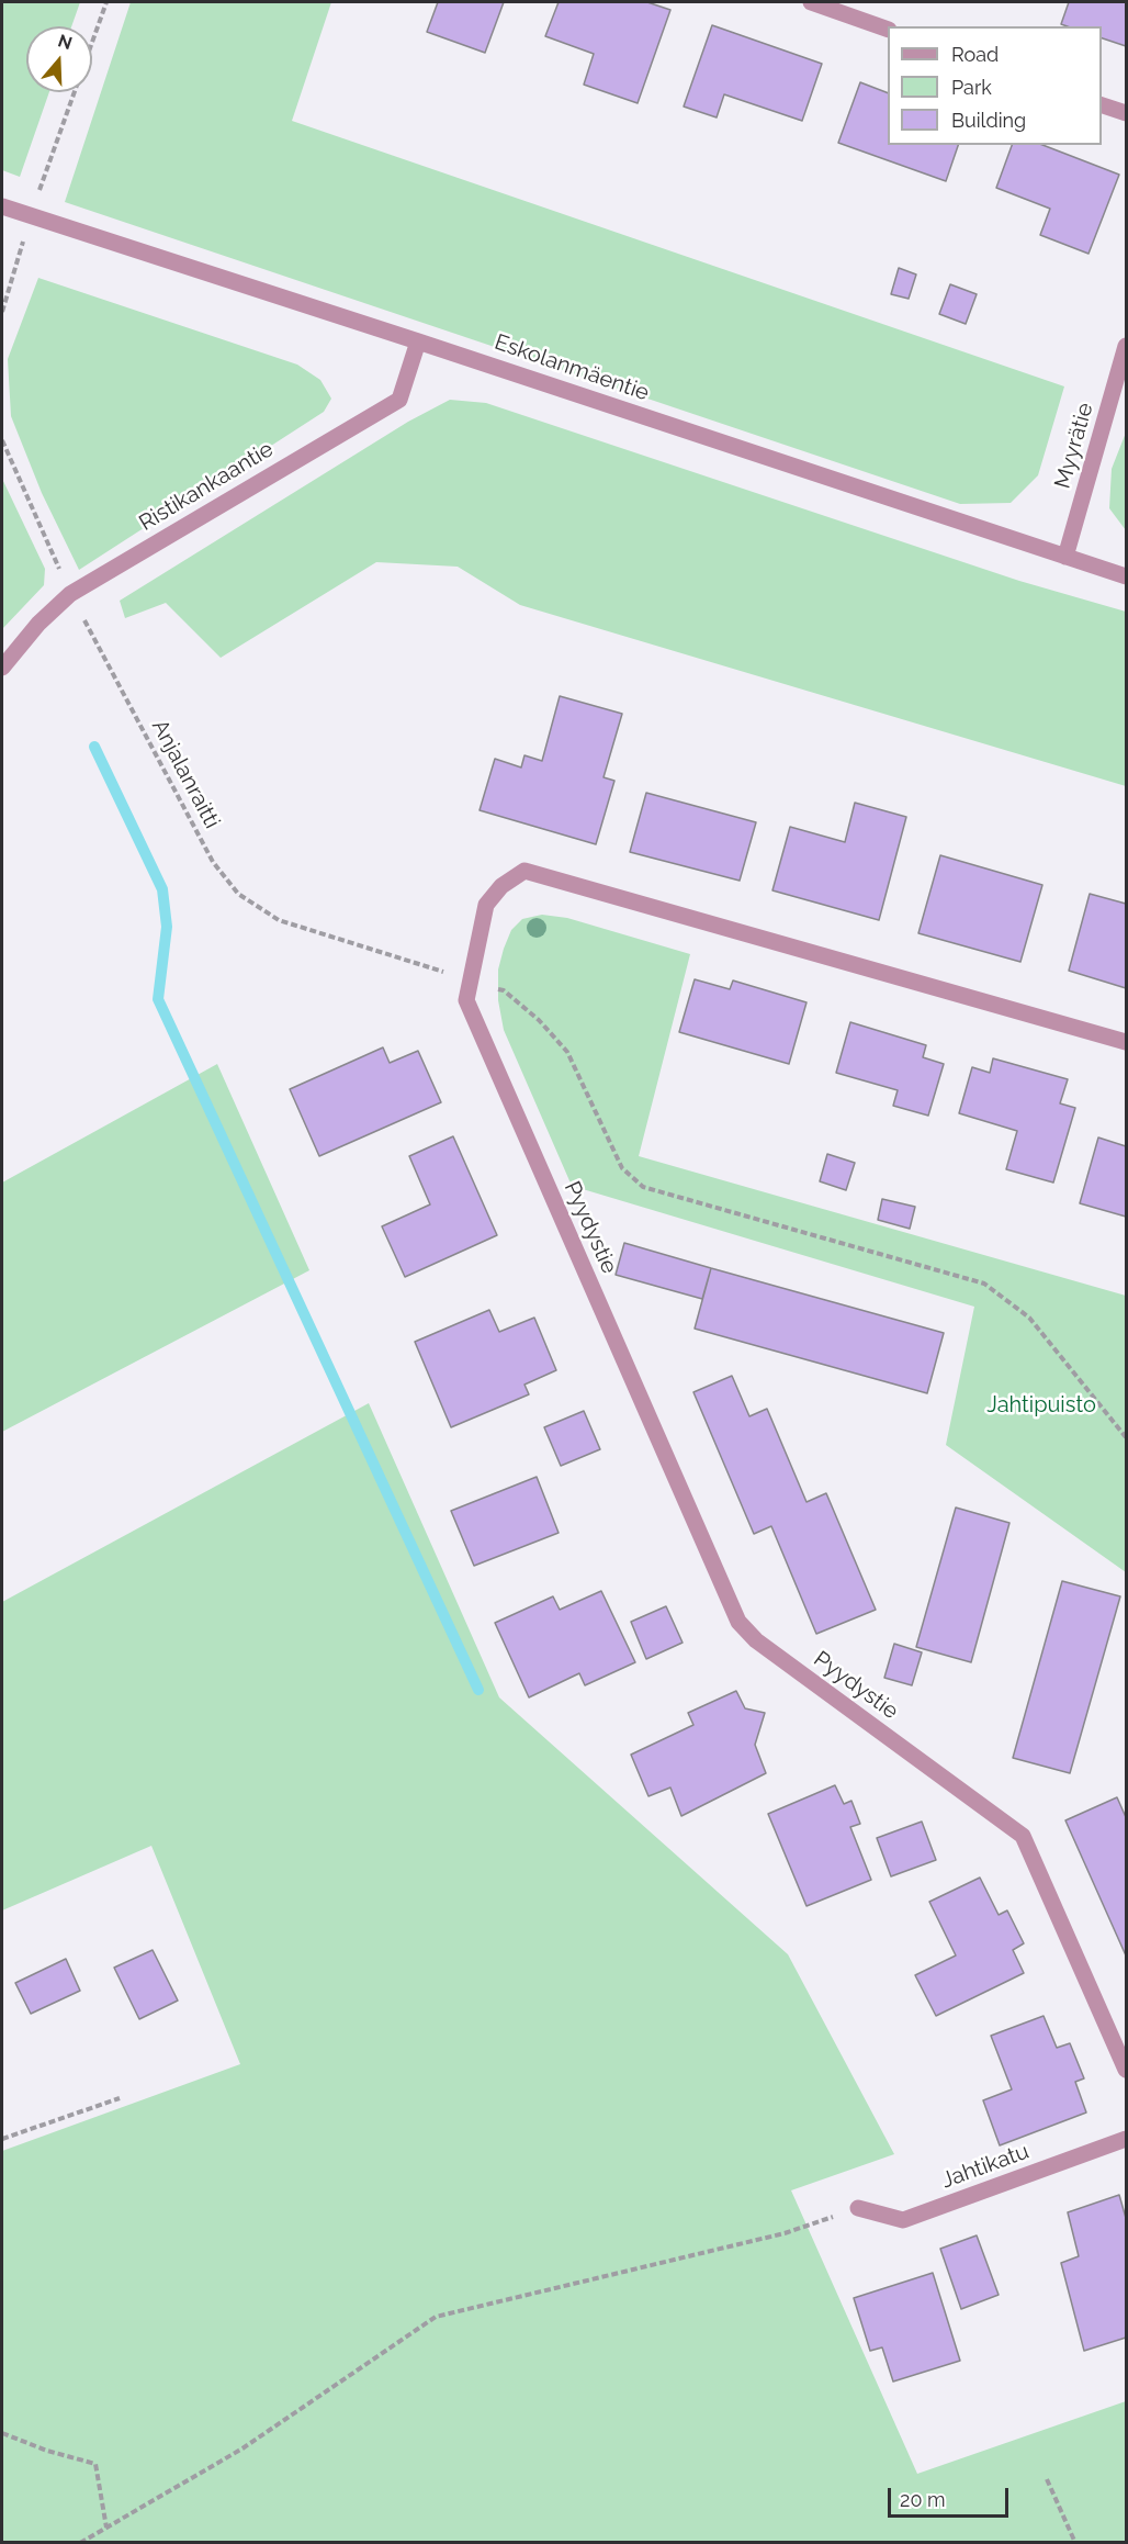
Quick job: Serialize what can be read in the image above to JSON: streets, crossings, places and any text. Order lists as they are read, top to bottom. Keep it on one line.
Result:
{"streets":{"street":["Eskolanmäentie","Myyrätie","Ristikankaantie","Pyydystie","Jahtikatu"],"path":["Anjalanraitti"]},"crossings":[["Eskolanmäentie","Myyrätie"],["Eskolanmäentie","Ristikankaantie"],["Ristikankaantie","Anjalanraitti"],["Anjalanraitti","Pyydystie"]],"parks":["Jahtipuisto"],"legend":["Road","Park","Building"],"scale_bar":"20 m","north":"top"}
